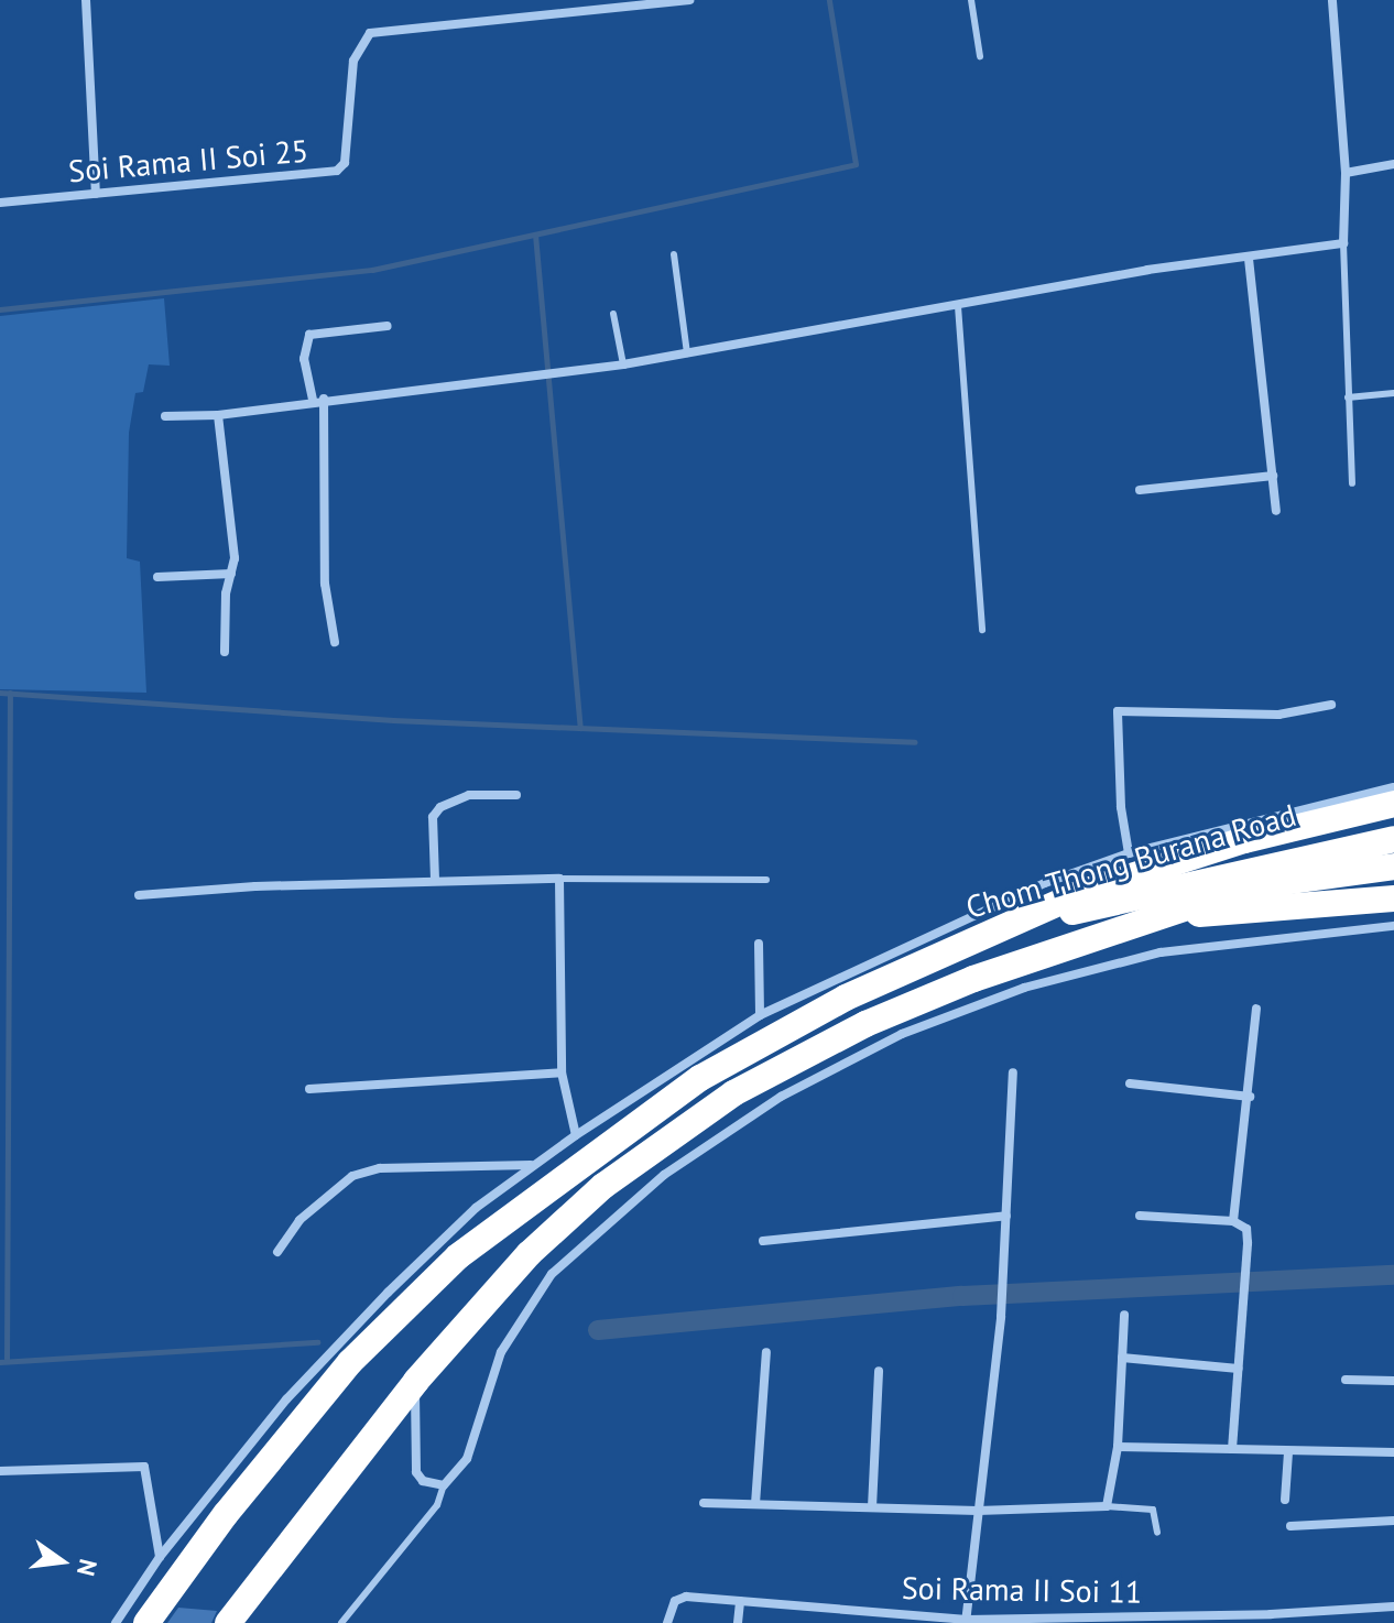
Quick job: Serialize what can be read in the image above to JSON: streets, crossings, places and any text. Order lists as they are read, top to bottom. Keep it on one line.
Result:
{"streets":{"street":["Soi Rama II Soi 25","Chom Thong Burana Road","Soi Rama II Soi 11"]},"north":"right"}
